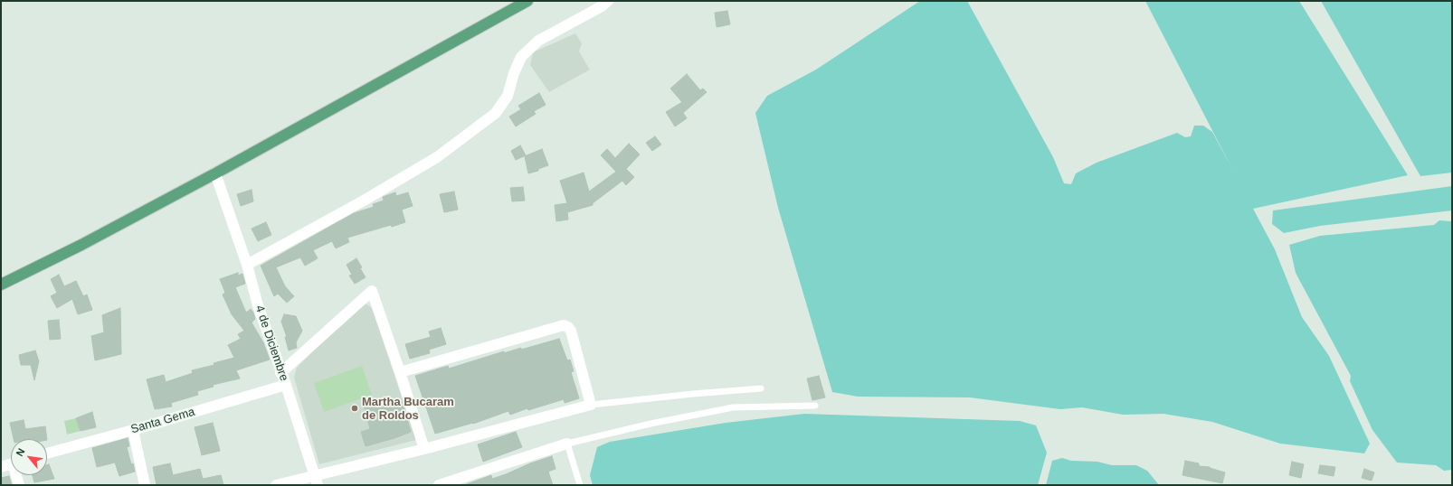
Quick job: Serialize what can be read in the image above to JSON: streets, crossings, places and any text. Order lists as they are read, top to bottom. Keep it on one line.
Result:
{"streets":{"street":["4 de Diciembre","Santa Gema"]},"crossings":[["4 de Diciembre","Santa Gema"]],"places":["Martha Bucaram de Roldos"],"north":"top left"}
